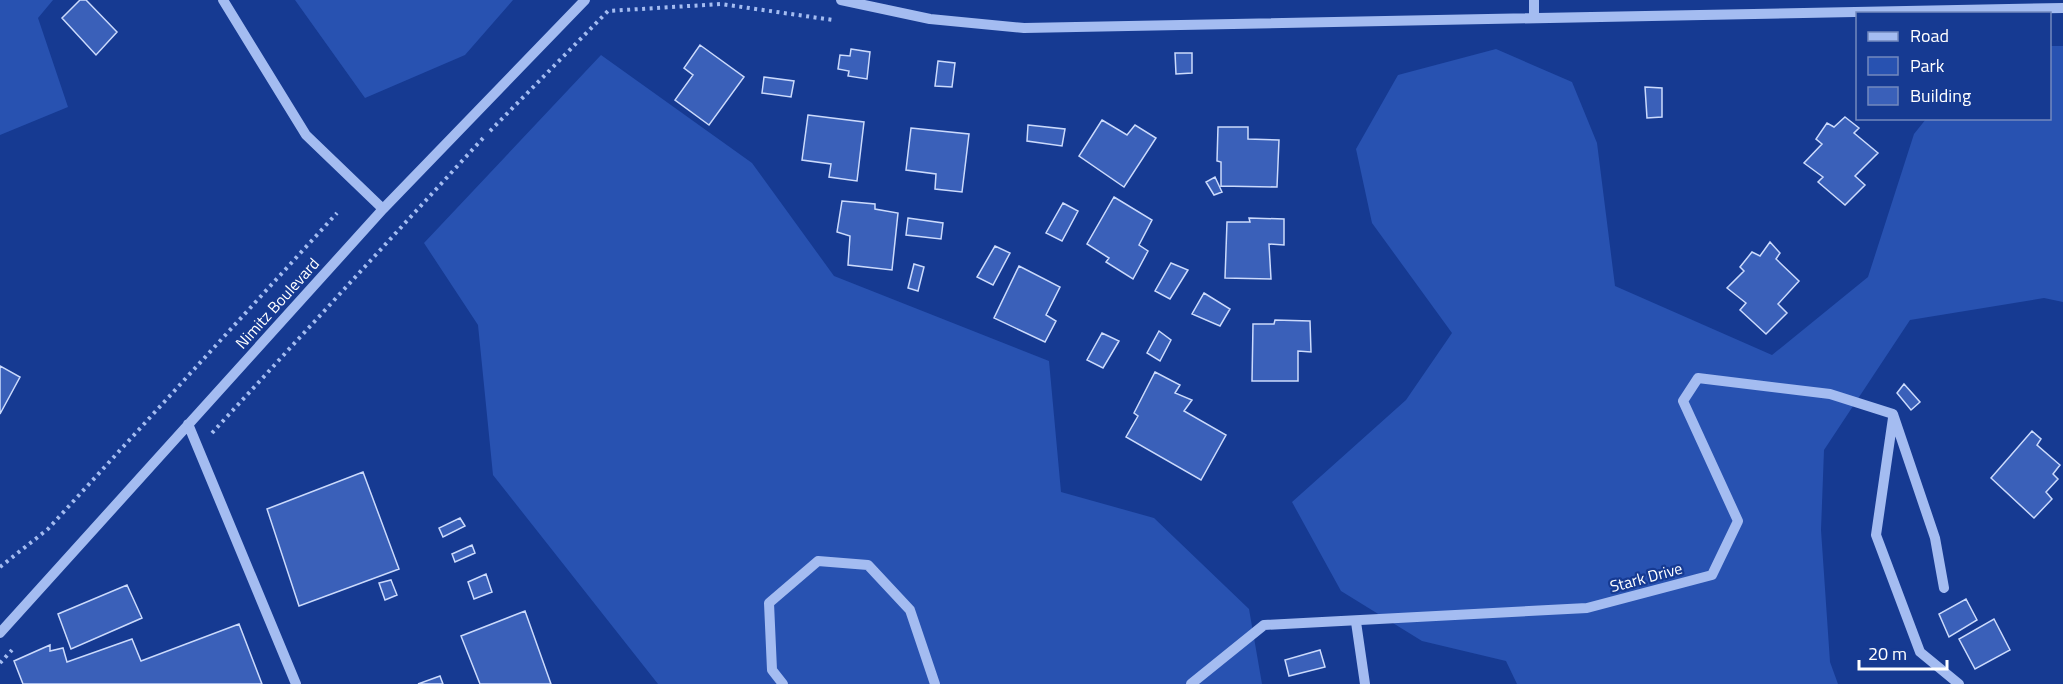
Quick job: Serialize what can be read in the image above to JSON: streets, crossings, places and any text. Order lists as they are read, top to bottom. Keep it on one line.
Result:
{"streets":{"street":["Nimitz Boulevard","Stark Drive"]},"legend":["Road","Park","Building"],"scale_bar":"20 m"}
